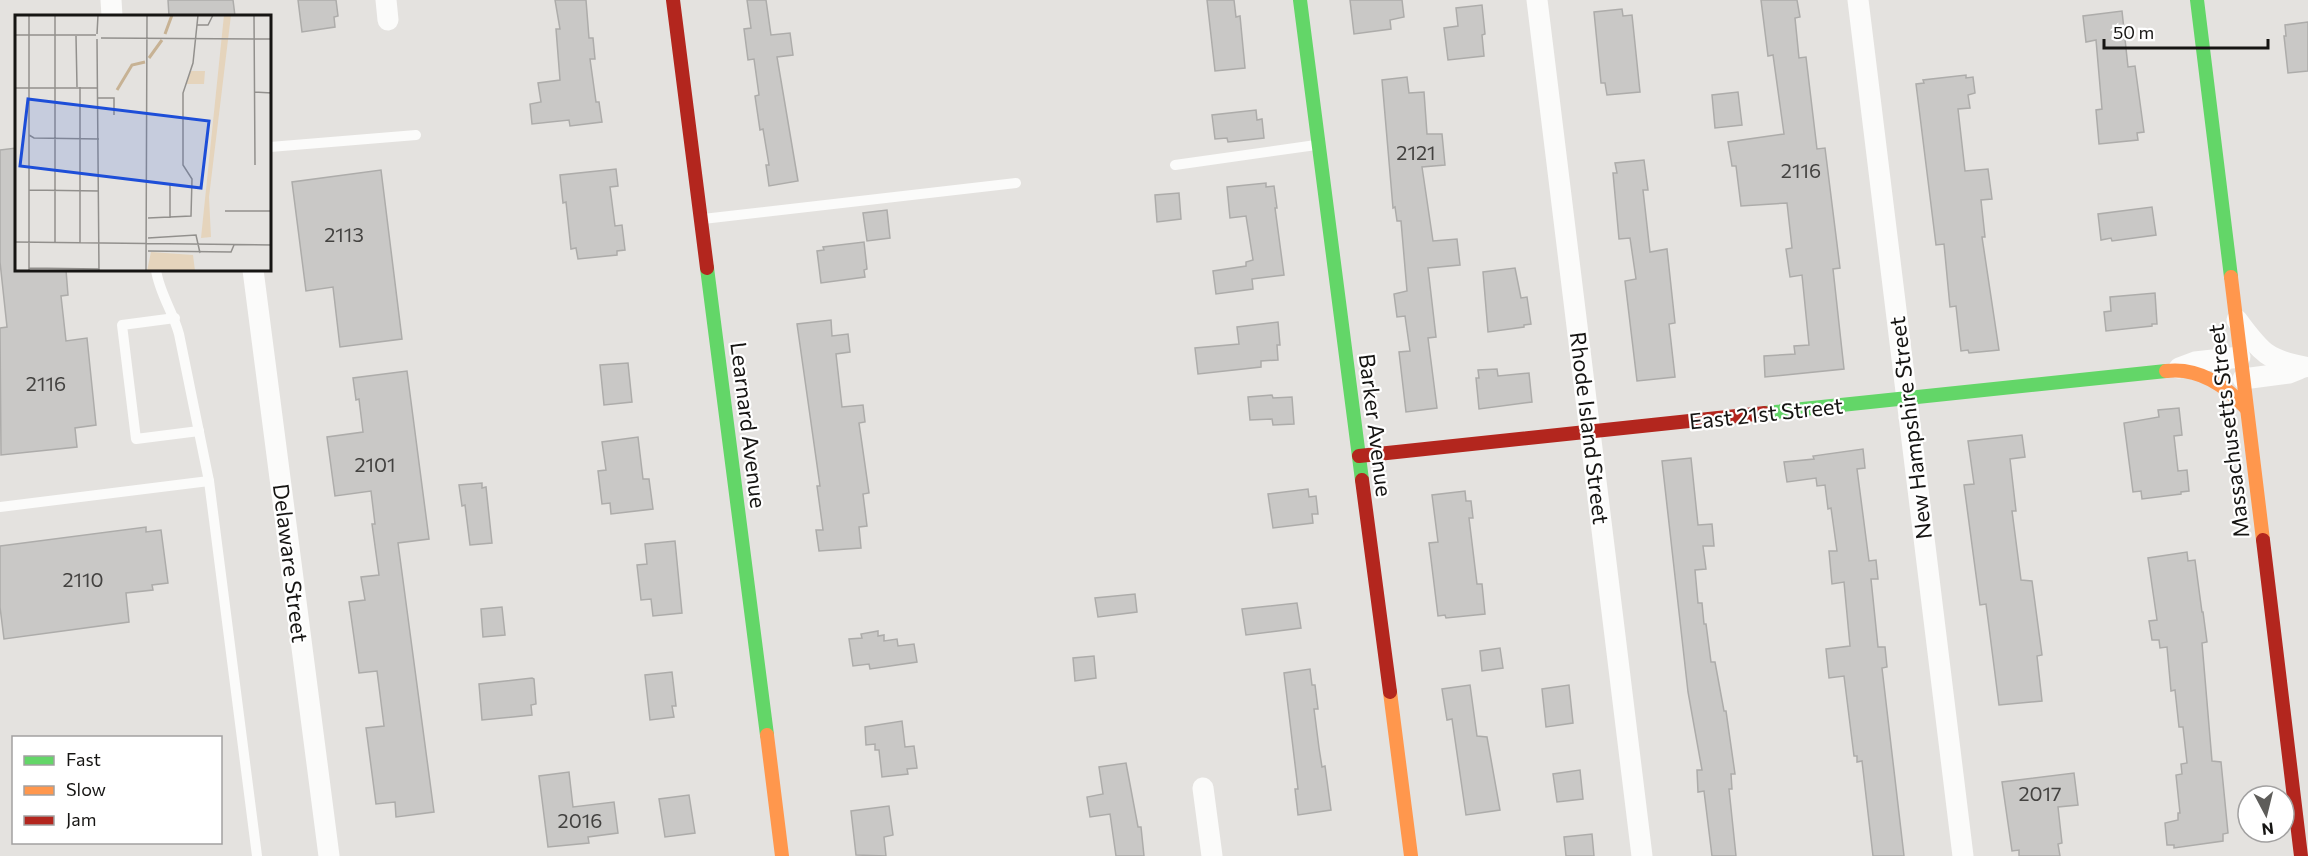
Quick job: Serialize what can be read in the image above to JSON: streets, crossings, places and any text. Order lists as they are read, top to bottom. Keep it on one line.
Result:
{"streets":{"street":["East 21st Street","Learnard Avenue","Barker Avenue","Rhode Island Street","New Hampshire Street","Massachusetts Street","Delaware Street"]},"crossings":[["East 21st Street","Barker Avenue"],["East 21st Street","Rhode Island Street"],["East 21st Street","New Hampshire Street"],["East 21st Street","Massachusetts Street"]],"house_numbers":["2121","2116","2113","2116","2101","2110","2017","2016"],"legend":["Fast","Slow","Jam"],"scale_bar":"50 m","north":"bottom"}
